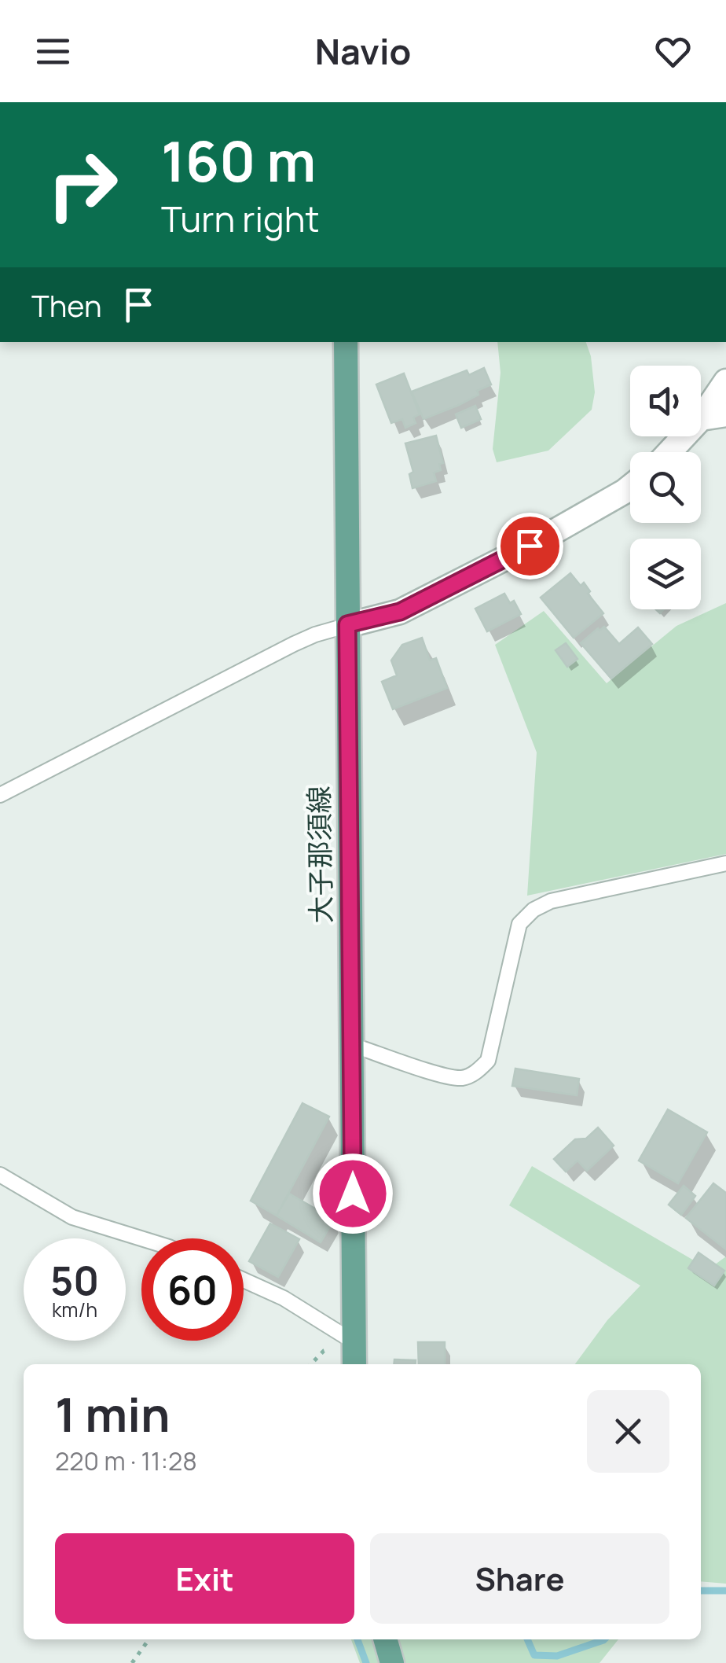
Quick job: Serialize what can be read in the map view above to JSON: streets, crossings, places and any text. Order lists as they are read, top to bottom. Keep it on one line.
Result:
{"streets":{"main road":["大子那須線"]},"page":{"header":"Navio","turn":["160 m","Turn right"],"then":"Then","speed":"50 km/h","limit":"60","heading":["1 min","220 m · 11:28"],"buttons":["Exit","Share"]}}
